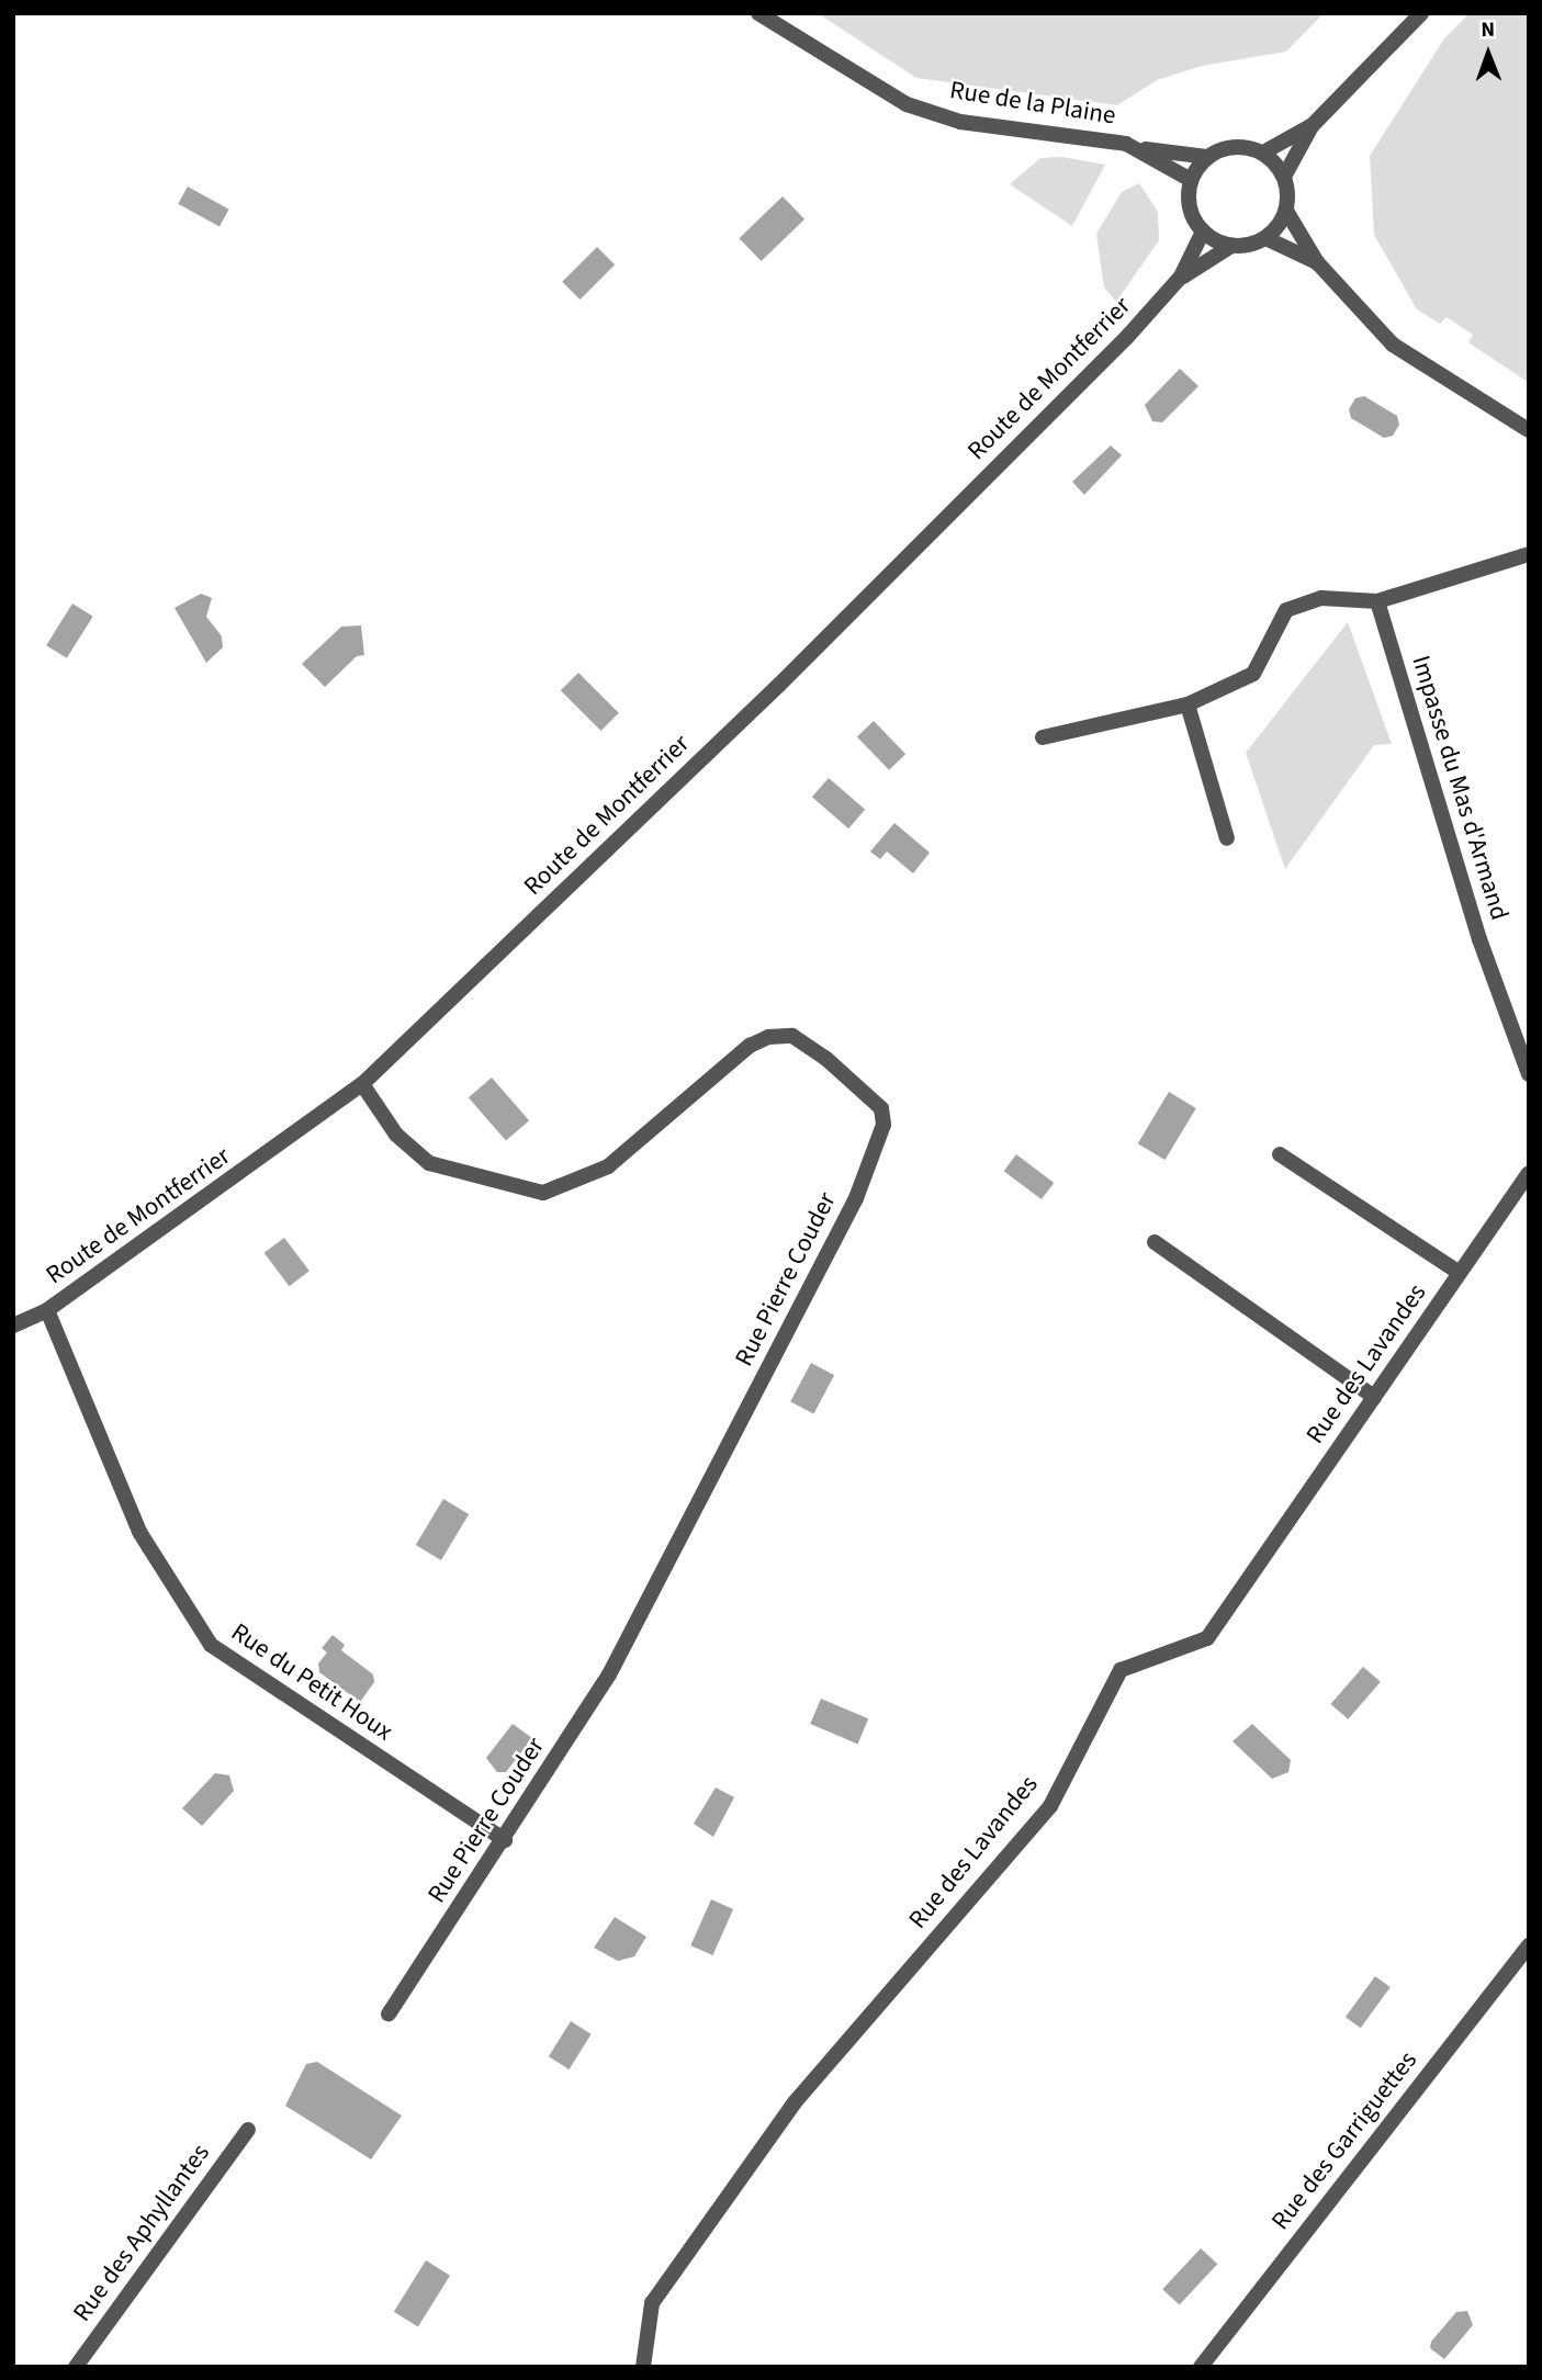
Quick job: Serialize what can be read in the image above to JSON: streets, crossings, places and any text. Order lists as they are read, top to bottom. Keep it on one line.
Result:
{"streets":{"street":["Rue de la Plaine","Route de Montferrier","Impasse du Mas d'Armand","Rue Pierre Couder","Rue des Lavandes","Rue du Petit Houx","Rue des Garriguettes","Rue des Aphyllantes"]},"crossings":[["Rue de la Plaine","Route de Montferrier"],["Route de Montferrier","Rue Pierre Couder"],["Route de Montferrier","Rue du Petit Houx"],["Rue Pierre Couder","Rue du Petit Houx"]],"north":"top"}
